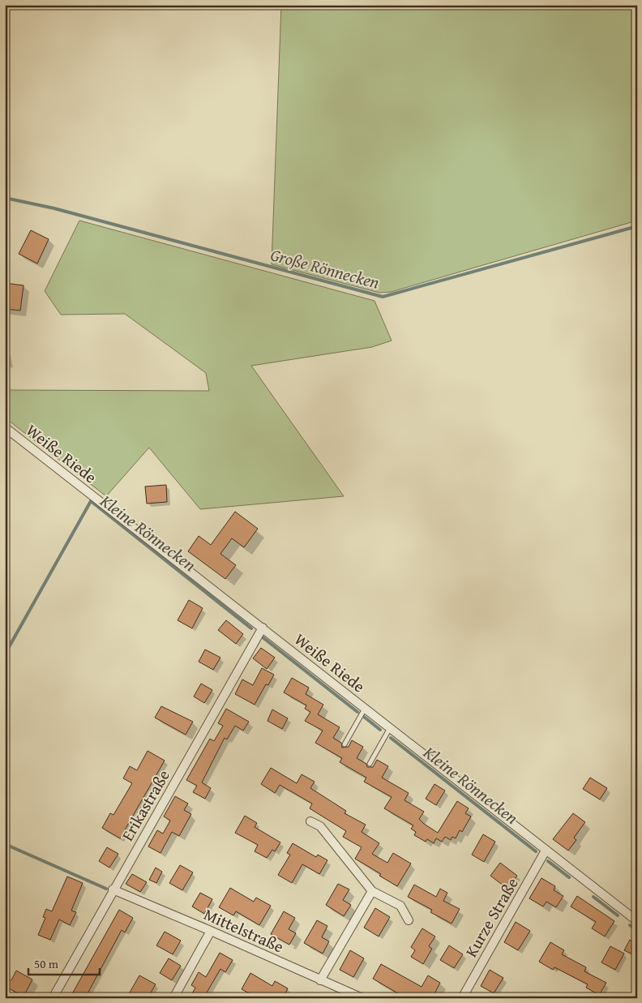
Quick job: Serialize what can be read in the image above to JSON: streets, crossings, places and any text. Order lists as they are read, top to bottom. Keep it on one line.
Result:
{"streets":{"street":["Weiße Riede","Erikastraße","Kurze Straße","Mittelstraße"]},"crossings":[["Weiße Riede","Erikastraße"],["Weiße Riede","Kurze Straße"],["Erikastraße","Mittelstraße"]],"water":["Große Rönnecken","Kleine Rönnecken"],"scale_bar":"50 m"}
